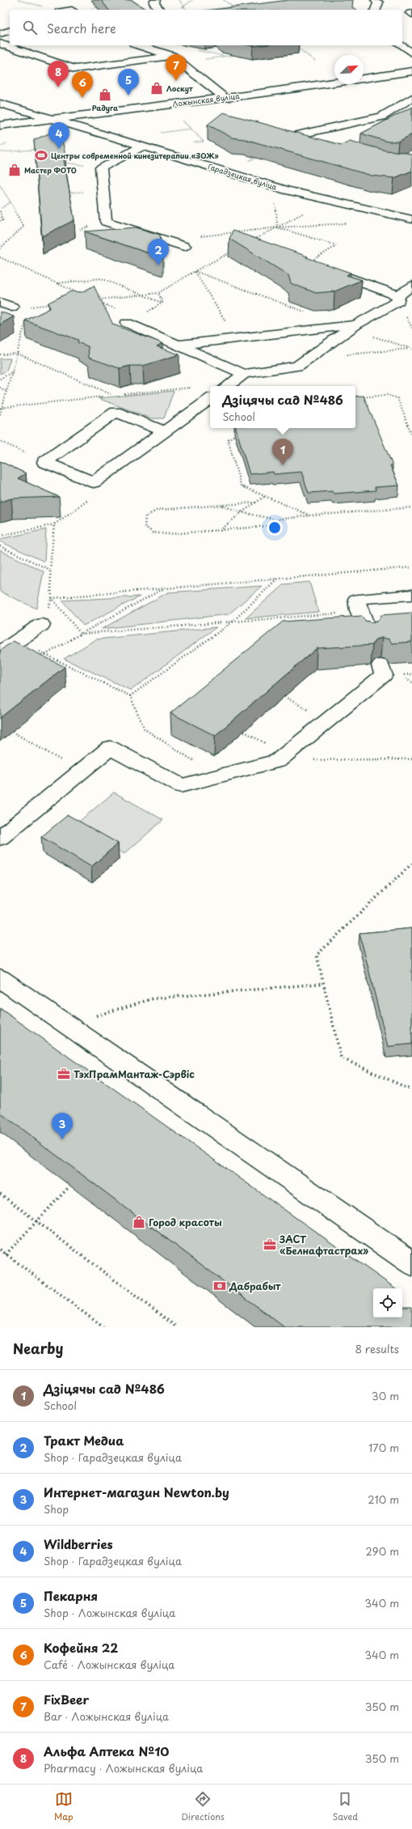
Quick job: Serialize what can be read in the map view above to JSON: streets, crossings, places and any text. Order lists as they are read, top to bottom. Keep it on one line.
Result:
{"streets":{"street":["Ложынская вуліца","Гарадзецкая вуліца"]},"crossings":[["Ложынская вуліца","Гарадзецкая вуліца"]],"places":{"shop":["Лоскут","Радуга","Мастер ФОТО","Город красоты"],"sports":["Центры современной кинезитерапии «ЗОЖ»"],"office":["ТэхПрамМантаж-Сэрвіс","ЗАСТ «Белнафтастрах»"],"bank":["Дабрабыт"]},"north":"top right","page":{"search":"Search here","pins":["7","8","5","6","4","2","1","3"],"popup":["Дзіцячы сад №486","School"],"heading":["Nearby","8 results"],"list":[{"mark":"1","name":"Дзіцячы сад №486","note":"School","value":"30 m"},{"mark":"2","name":"Тракт Медиа","note":"Shop · Гарадзецкая вуліца","value":"170 m"},{"mark":"3","name":"Интернет-магазин Newton.by","note":"Shop","value":"210 m"},{"mark":"4","name":"Wildberries","note":"Shop · Гарадзецкая вуліца","value":"290 m"},{"mark":"5","name":"Пекарня","note":"Shop · Ложынская вуліца","value":"340 m"},{"mark":"6","name":"Кофейня 22","note":"Café · Ложынская вуліца","value":"340 m"},{"mark":"7","name":"FixBeer","note":"Bar · Ложынская вуліца","value":"350 m"},{"mark":"8","name":"Альфа Аптека №10","note":"Pharmacy · Ложынская вуліца","value":"350 m"}],"nav":["Map","Directions","Saved"]}}
